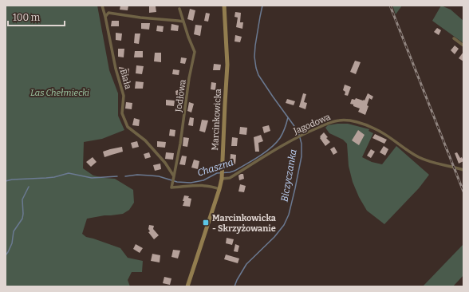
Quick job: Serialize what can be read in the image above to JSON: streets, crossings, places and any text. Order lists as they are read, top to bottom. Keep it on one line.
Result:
{"streets":{"street":["Biała","Jodłowa","Marcinkowicka","Jagodowa"]},"crossings":[["Biała","Jodłowa"],["Jodłowa","Marcinkowicka"],["Marcinkowicka","Jagodowa"]],"water":["Chaszna","Biczyczanka"],"parks":["Las Chełmiecki"],"places":{"transit":["Marcinkowicka - Skrzyżowanie"]},"scale_bar":"100 m"}
